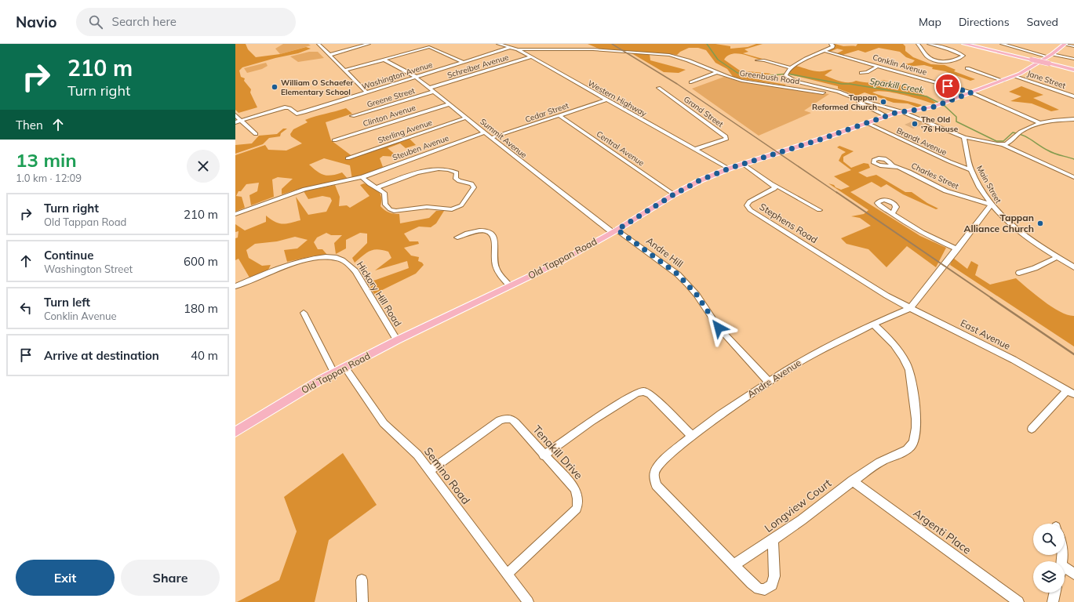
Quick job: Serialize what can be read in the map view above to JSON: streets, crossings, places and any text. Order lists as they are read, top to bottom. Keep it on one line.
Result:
{"streets":{"main road":["Old Tappan Road"],"street":["Conklin Avenue","Schreiber Avenue","Washington Avenue","Greenbush Road","Jane Street","Greene Street","Western Highway","Grand Street","Cedar Street","Clinton Avenue","Sterling Avenue","Summit Avenue","Brandt Avenue","Steuben Avenue","Central Avenue","Charles Street","Main Street","Stephens Road","Andre Hill","Hickory Hill Road","East Avenue","Andre Avenue","Tenakill Drive","Semino Road","Longview Court","Argenti Place"]},"crossings":[["Conklin Avenue","Old Tappan Road"],["Schreiber Avenue","Western Highway"],["Schreiber Avenue","Summit Avenue"],["Washington Avenue","Western Highway"],["Washington Avenue","Summit Avenue"],["Greenbush Road","Western Highway"],["Greenbush Road","Old Tappan Road"],["Jane Street","Old Tappan Road"],["Greene Street","Summit Avenue"],["Western Highway","Grand Street"],["Western Highway","Cedar Street"],["Western Highway","Old Tappan Road"],["Cedar Street","Summit Avenue"],["Cedar Street","Central Avenue"],["Clinton Avenue","Summit Avenue"],["Sterling Avenue","Summit Avenue"],["Summit Avenue","Steuben Avenue"],["Summit Avenue","Andre Hill"],["Summit Avenue","Old Tappan Road"],["Brandt Avenue","Main Street"],["Brandt Avenue","Old Tappan Road"],["Central Avenue","Old Tappan Road"],["Charles Street","Main Street"],["Charles Street","Andre Avenue"],["Main Street","Andre Avenue"],["Stephens Road","East Avenue"],["Andre Hill","Old Tappan Road"],["Andre Hill","Andre Avenue"],["Old Tappan Road","Hickory Hill Road"],["Old Tappan Road","Semino Road"],["East Avenue","Andre Avenue"],["Andre Avenue","Longview Court"],["Tenakill Drive","Semino Road"],["Longview Court","Argenti Place"]],"water":["Sparkill Creek"],"places":["William O Schaefer Elementary School","Tappan Reformed Church","The Old '76 House","Tappan Alliance Church"],"page":{"header":"Navio","search":"Search here","nav":["Map","Directions","Saved"],"turn":["210 m","Turn right"],"then":"Then","heading":["13 min","1.0 km · 12:09"],"list":[{"name":"Turn right","note":"Old Tappan Road","value":"210 m"},{"name":"Continue","note":"Washington Street","value":"600 m"},{"name":"Turn left","note":"Conklin Avenue","value":"180 m"},{"name":"Arrive at destination","value":"40 m"}],"buttons":["Exit","Share"]}}
